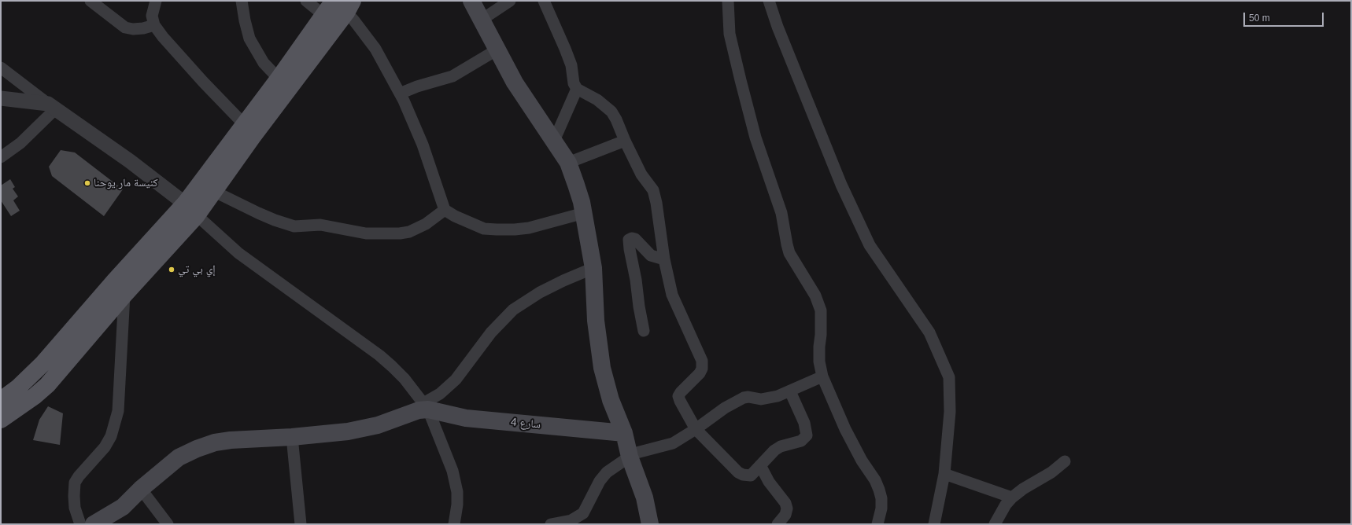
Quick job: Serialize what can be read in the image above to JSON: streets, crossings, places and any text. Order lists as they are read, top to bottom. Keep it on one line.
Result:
{"streets":{"main road":["سارع 4"]},"places":["كنيسة مار يوحنا","إي بي تي"],"scale_bar":"50 m"}
